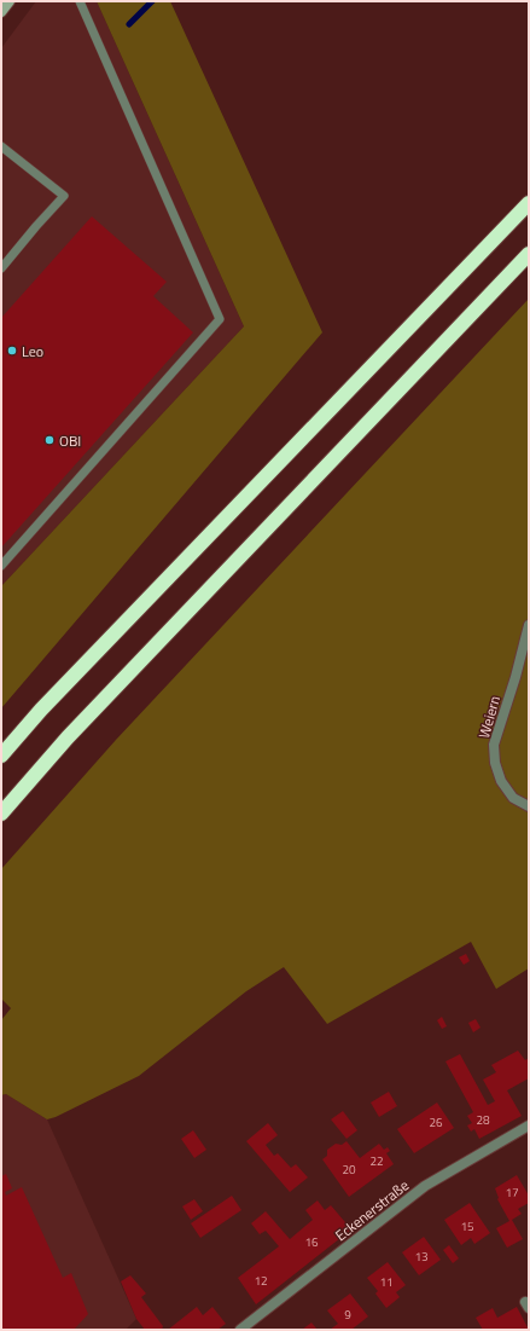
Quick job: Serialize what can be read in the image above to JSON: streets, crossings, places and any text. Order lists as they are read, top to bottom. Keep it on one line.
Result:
{"streets":{"street":["Weiern","Eckenerstraße"]},"places":["Leo","OBI"],"house_numbers":["28","26","22","20","17","15","16","13","12","11","9"]}
